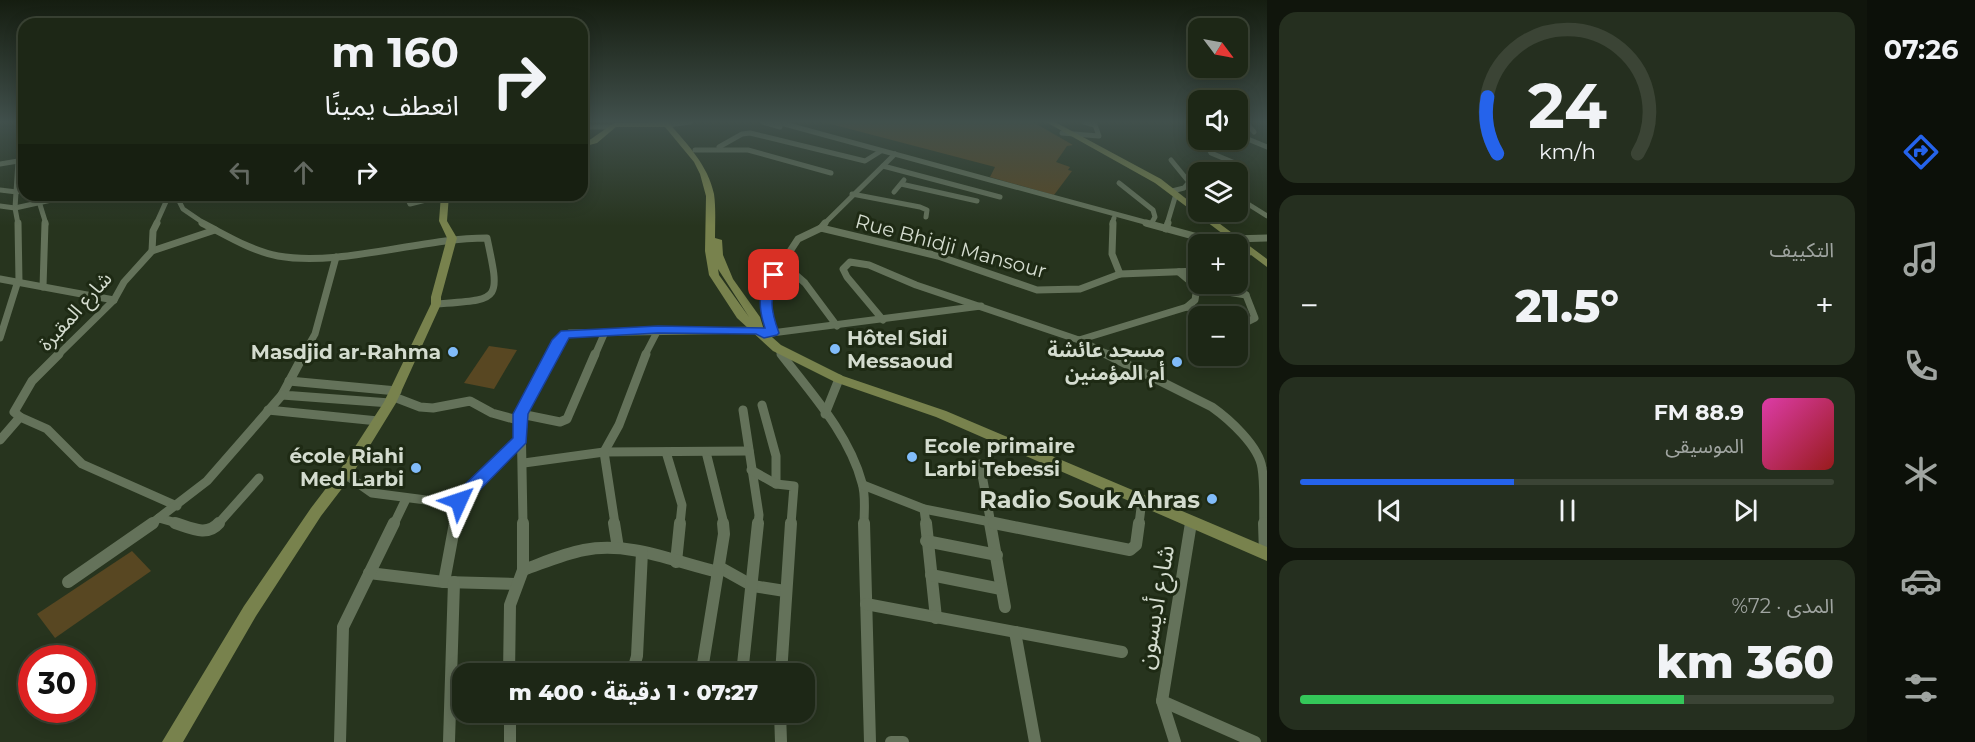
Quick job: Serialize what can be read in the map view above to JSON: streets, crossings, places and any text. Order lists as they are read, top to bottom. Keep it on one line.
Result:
{"streets":{"street":["Rue Bhidji Mansour","شارع المقبرة","شارع أديسون"]},"places":["Hôtel Sidi Messaoud","Masdjid ar-Rahma","مسجد عائشة أم المؤمنين","Ecole primaire Larbi Tebessi","école Riahi Med Larbi","Radio Souk Ahras"],"north":"bottom right","page":{"tabs":"07:26","map_buttons":["+","−"],"turn":["160 m","انعطف يمينًا"],"tile":["التكييف",["المدى · 72%","360 km"]],"heat":["−","21.5°","+"],"song":["88.9 FM","الموسيقى"],"limit":"30","trip":"07:27 · 1 دقيقة · 400 m","gauge":["24","km/h"]}}
